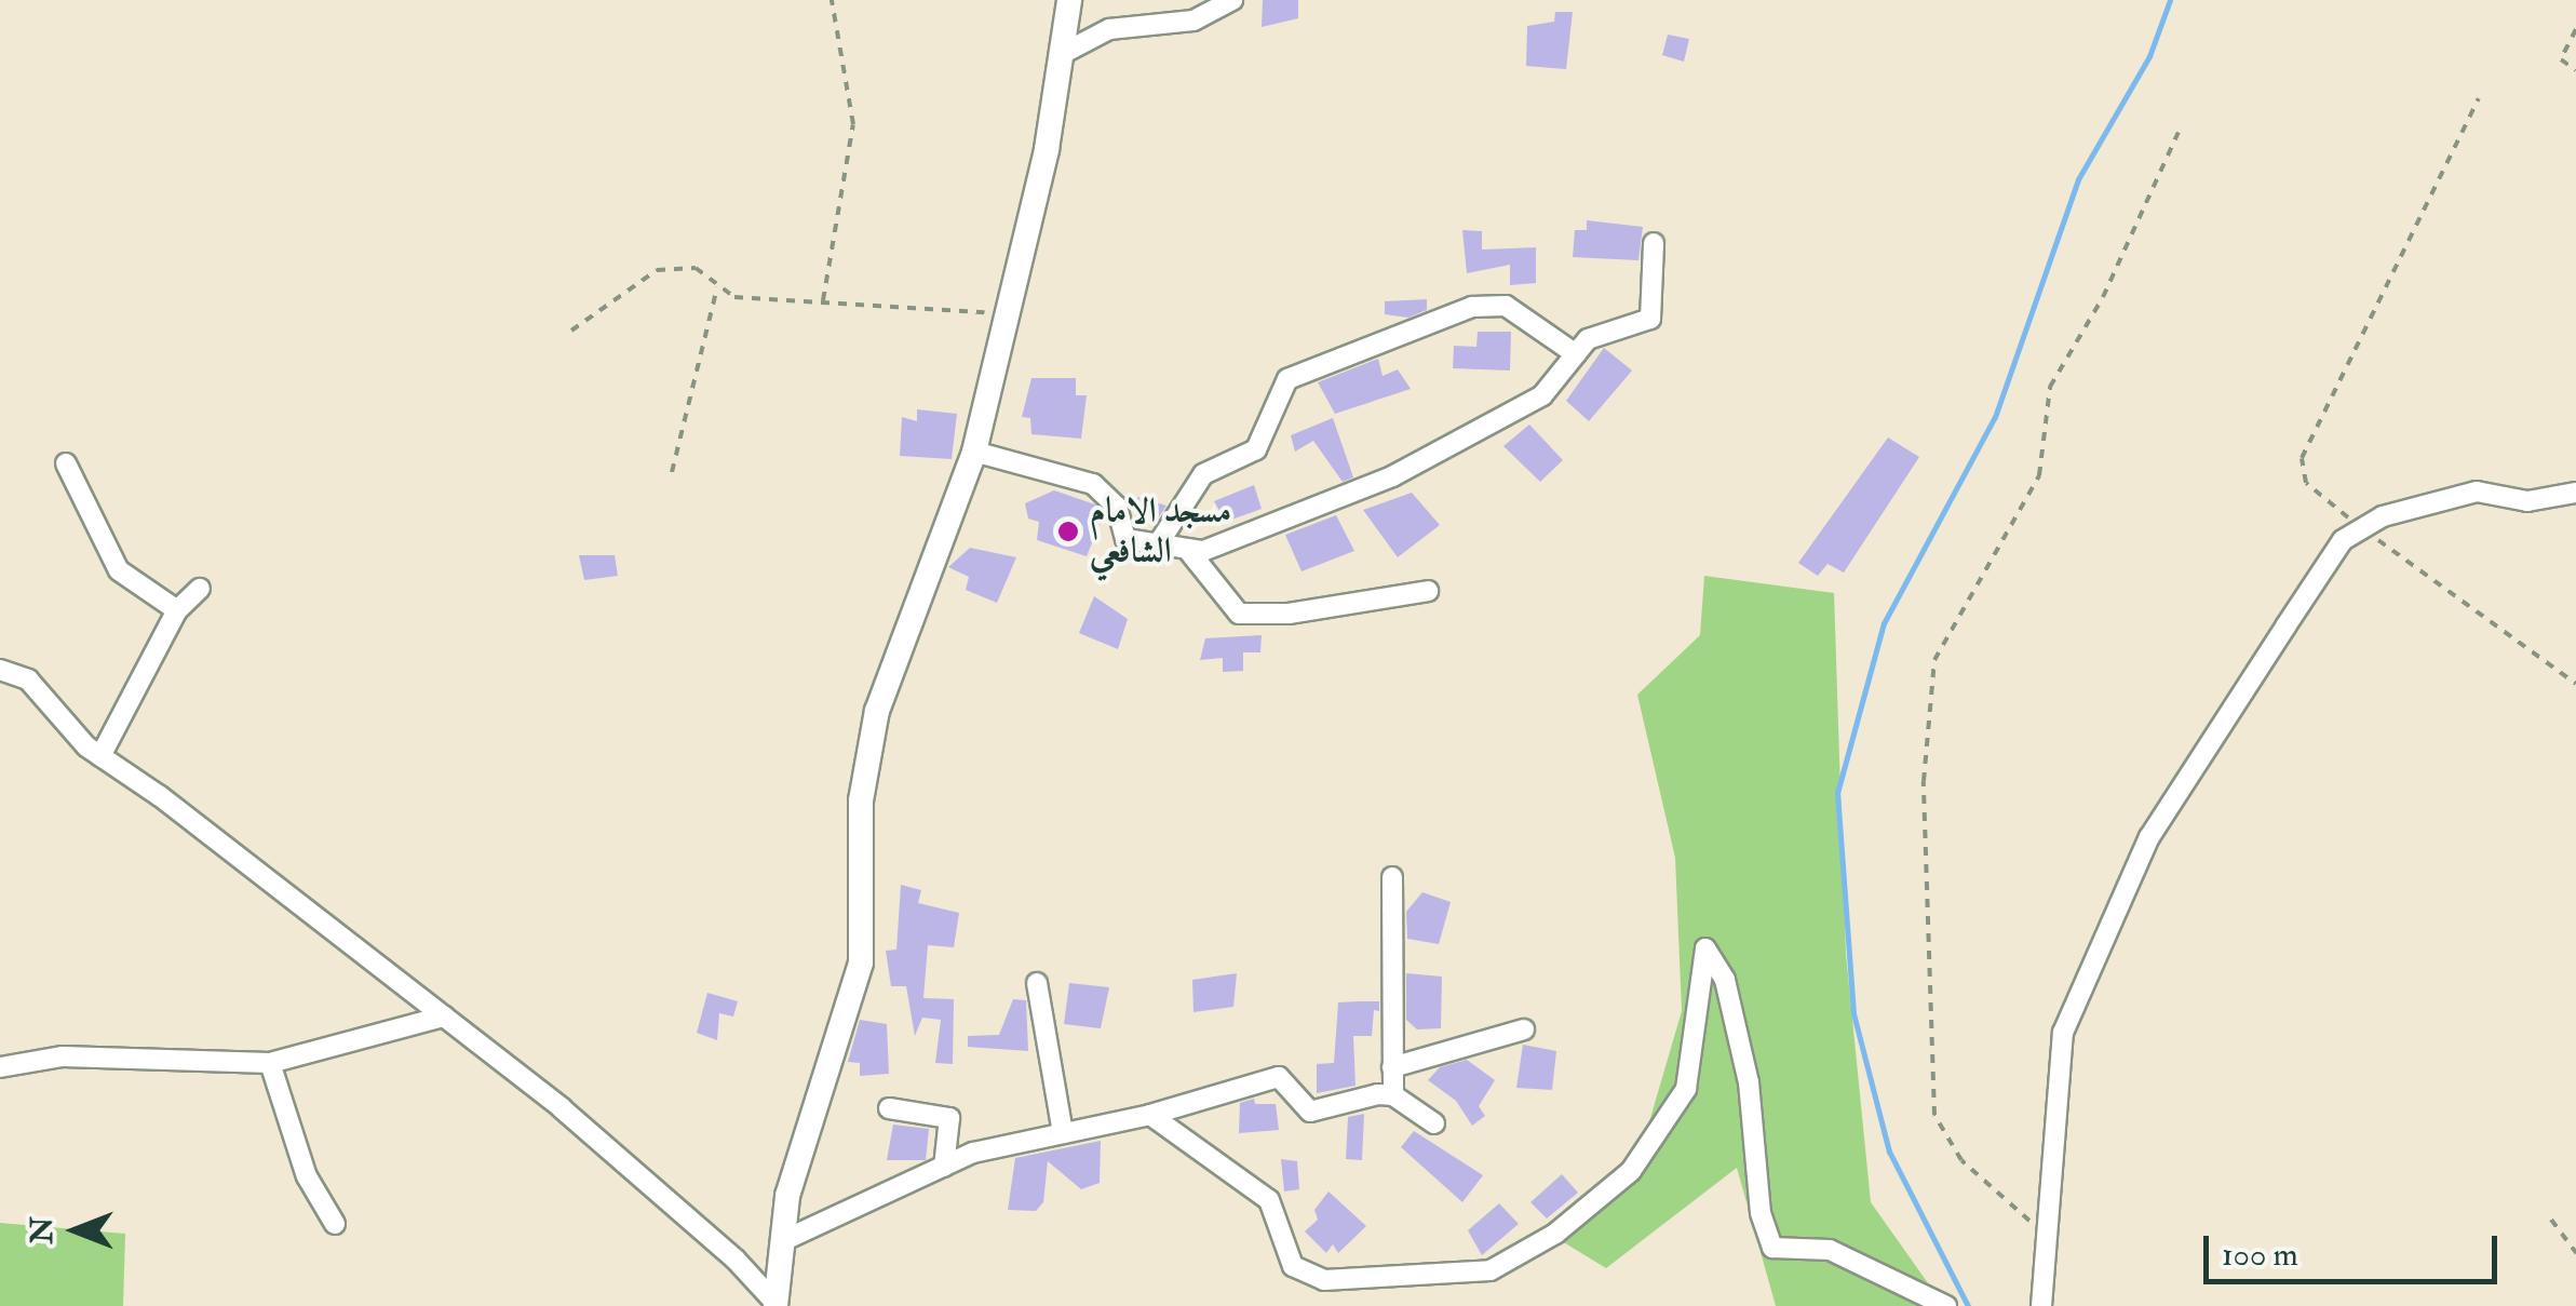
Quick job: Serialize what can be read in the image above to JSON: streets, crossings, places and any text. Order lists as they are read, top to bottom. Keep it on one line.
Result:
{"places":["مسجد الامام الشافعي"],"scale_bar":"100 m","north":"left"}
